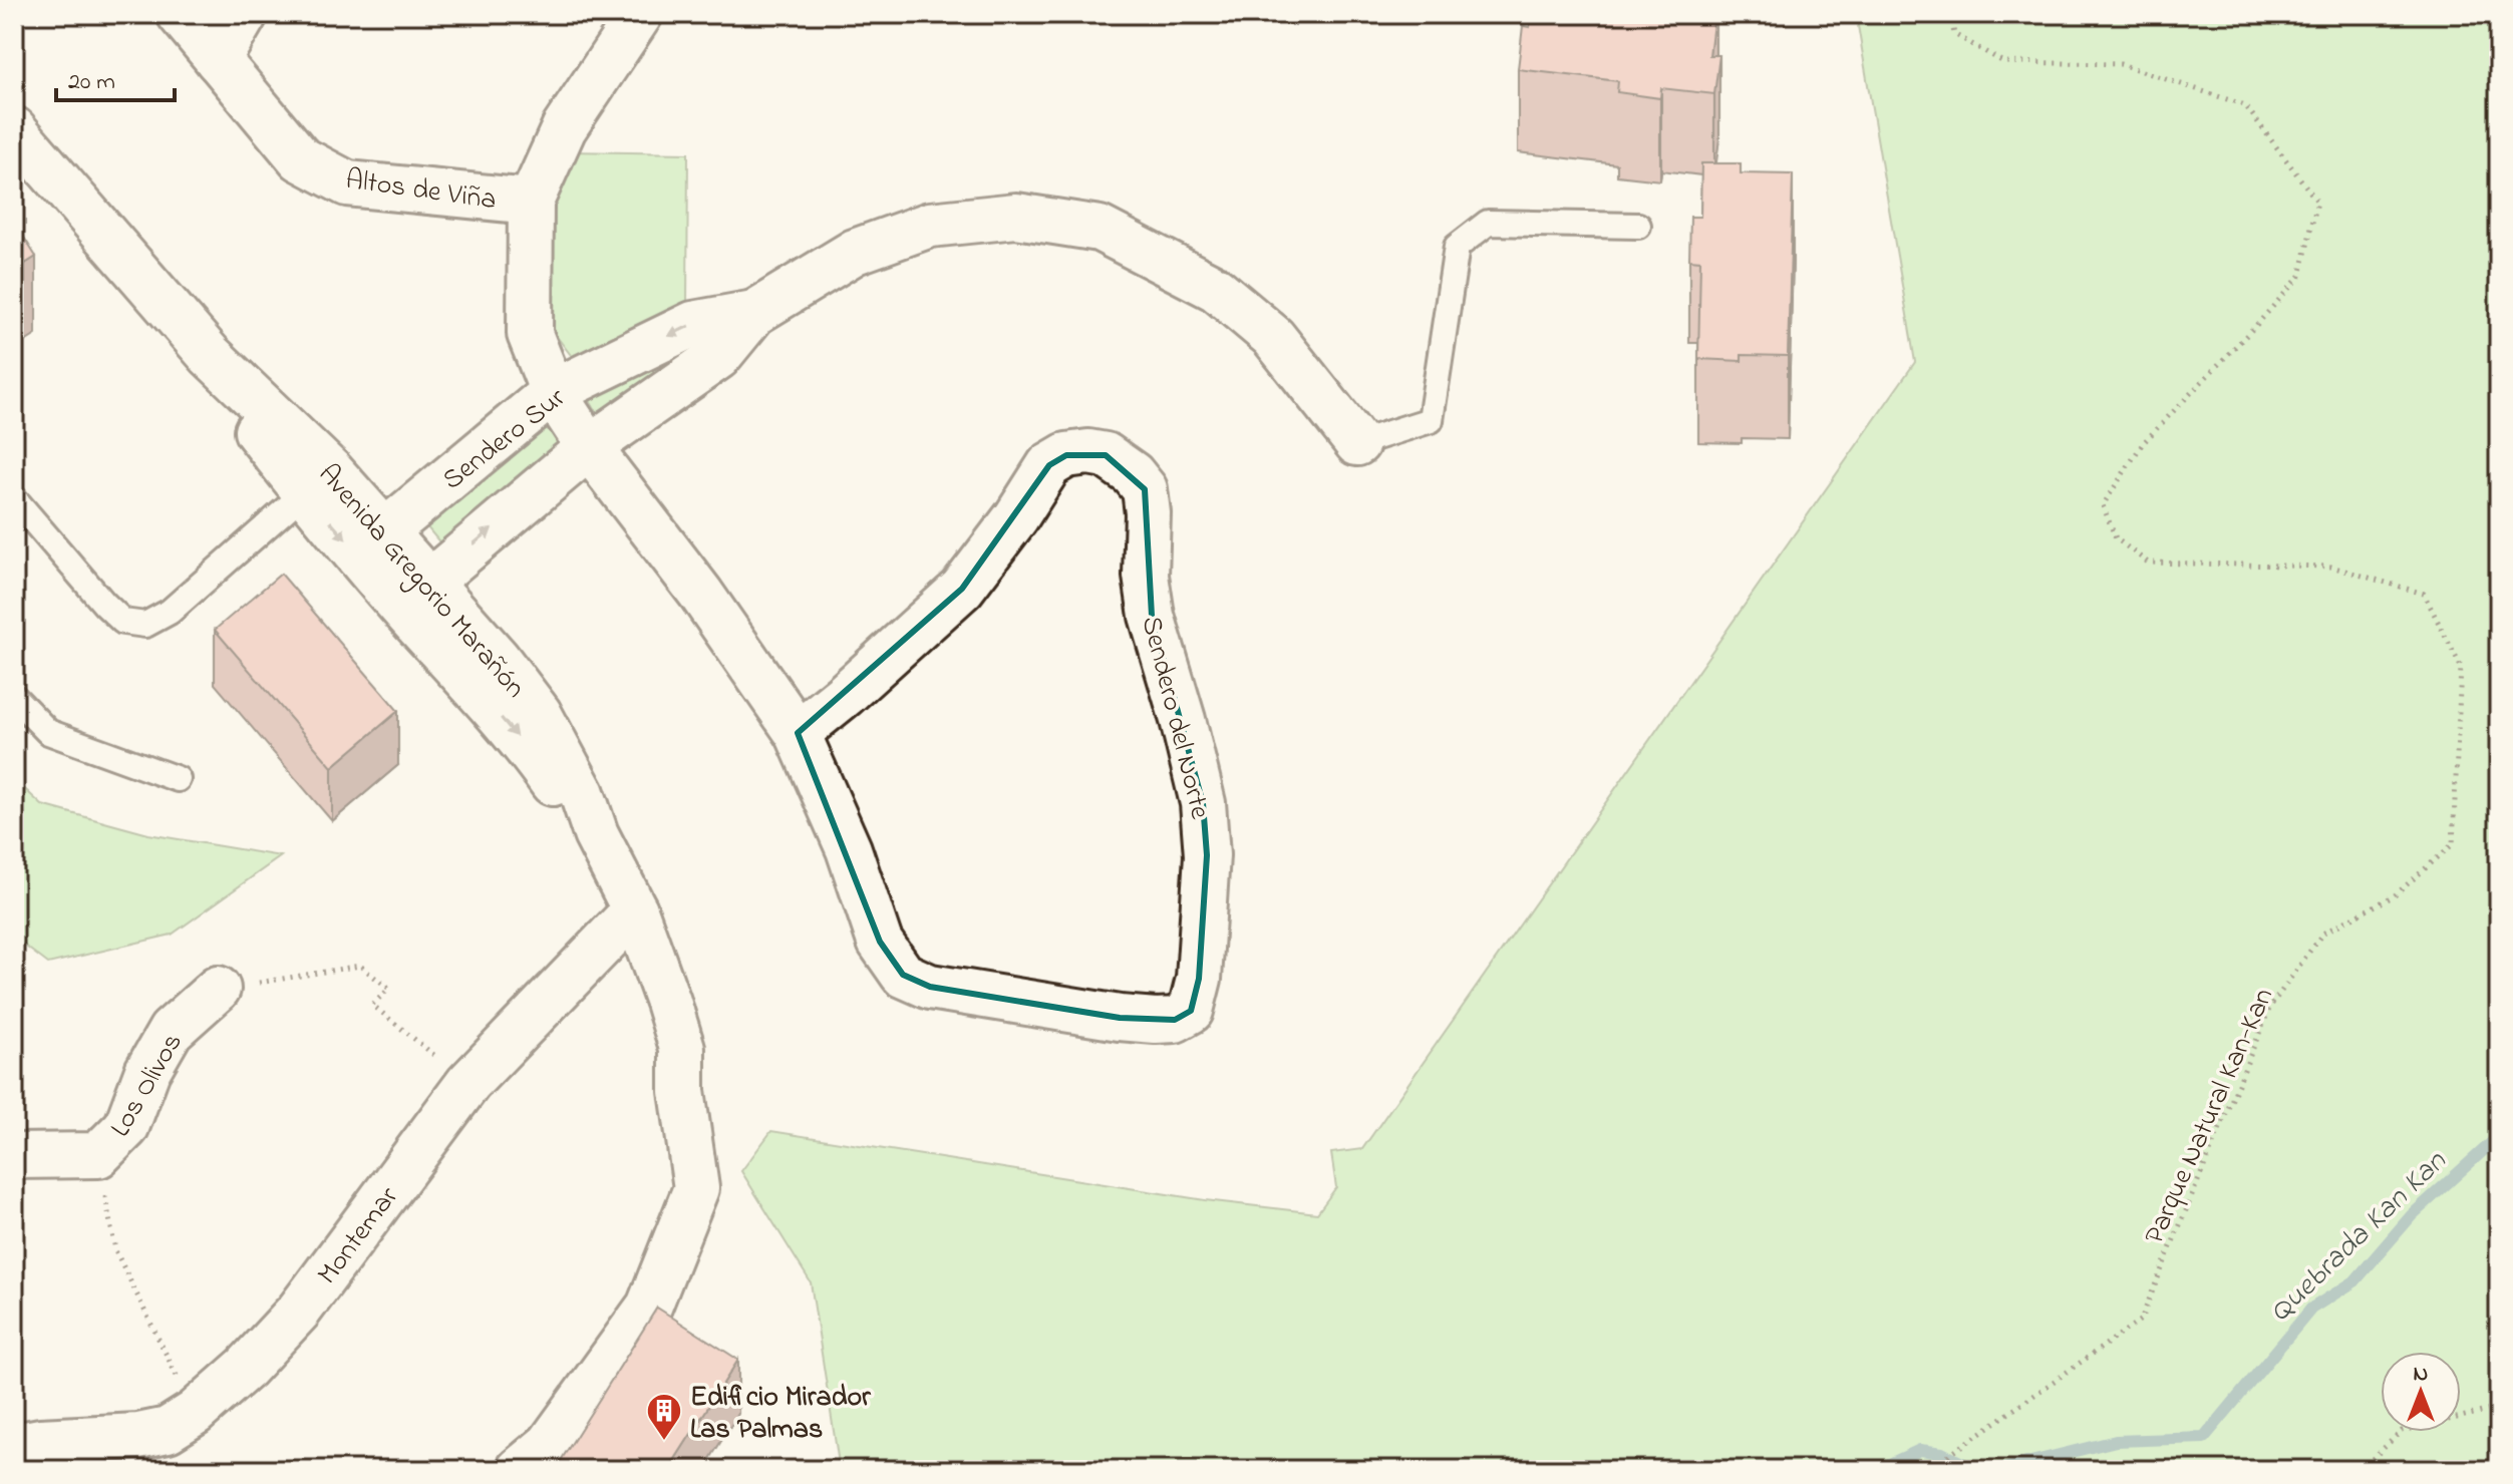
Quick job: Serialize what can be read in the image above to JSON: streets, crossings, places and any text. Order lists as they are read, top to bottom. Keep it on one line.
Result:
{"streets":{"street":["Altos de Viña","Sendero Sur","Avenida Gregorio Marañón","Sendero del Norte","Los Olivos","Montemar"],"path":["Parque Natural Kan-Kan"]},"crossings":[["Altos de Viña","Sendero Sur"],["Altos de Viña","Sendero del Norte"],["Sendero Sur","Avenida Gregorio Marañón"],["Sendero Sur","Sendero del Norte"],["Avenida Gregorio Marañón","Montemar"]],"water":["Quebrada Kan Kan"],"places":{"building":["Edificio Mirador Las Palmas"]},"scale_bar":"20 m","north":"top"}
